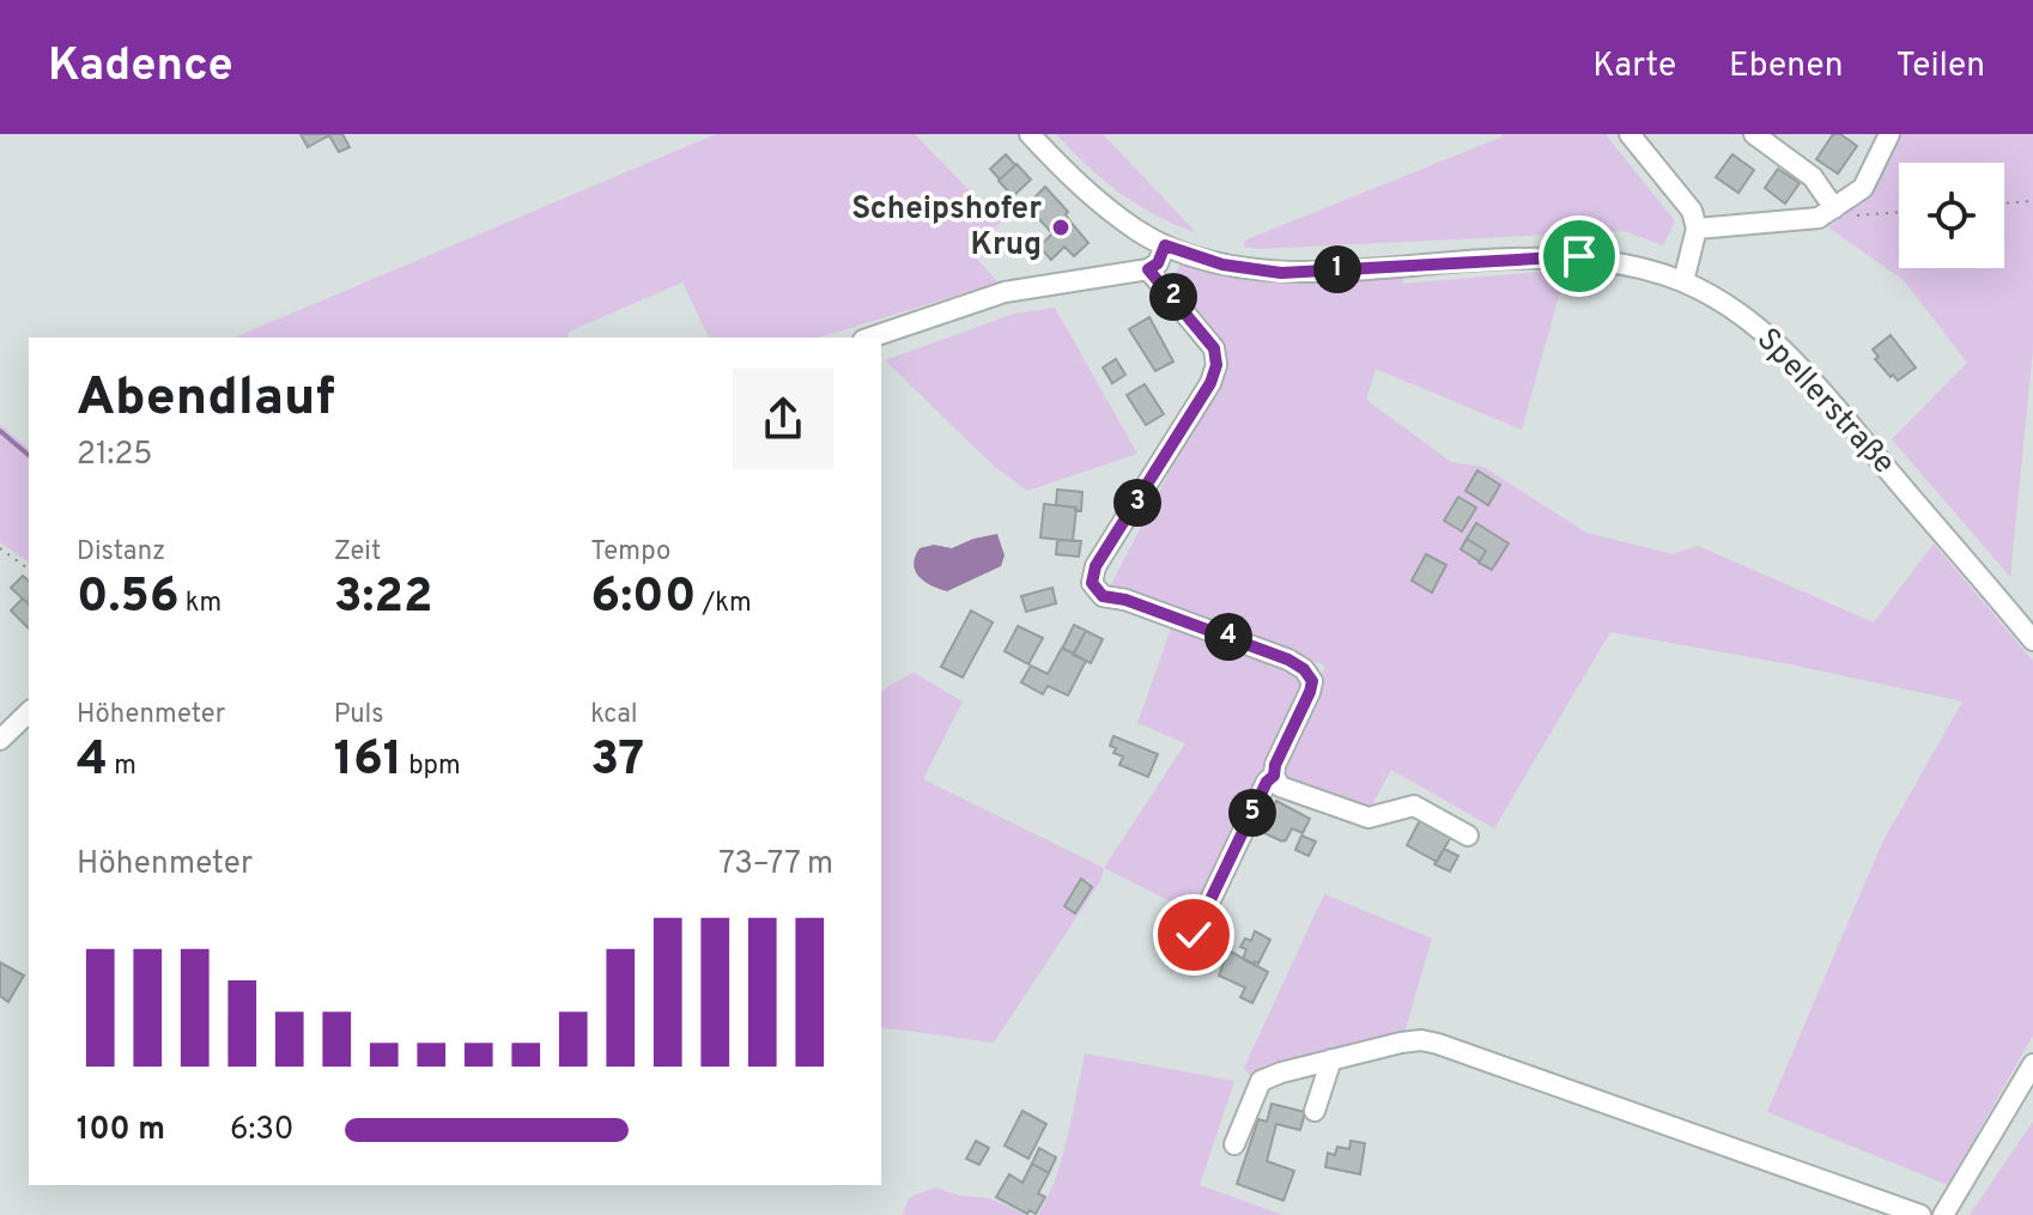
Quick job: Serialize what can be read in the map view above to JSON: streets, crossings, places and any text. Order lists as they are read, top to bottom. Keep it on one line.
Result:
{"streets":{"street":["Spellerstraße"]},"places":["Scheipshofer Krug"],"page":{"header":"Kadence","nav":["Karte","Ebenen","Teilen"],"pins":["1","2","3","4","5"],"heading":["Abendlauf","21:25"],"stats":[["Distanz","0.56 km"],["Zeit","3:22"],["Tempo","6:00 /km"],["Höhenmeter","4 m"],["Puls","161 bpm"],["kcal","37"]],"chart":["Höhenmeter","73–77 m"],"list":[{"name":"100 m","note":"6:30"}]}}
